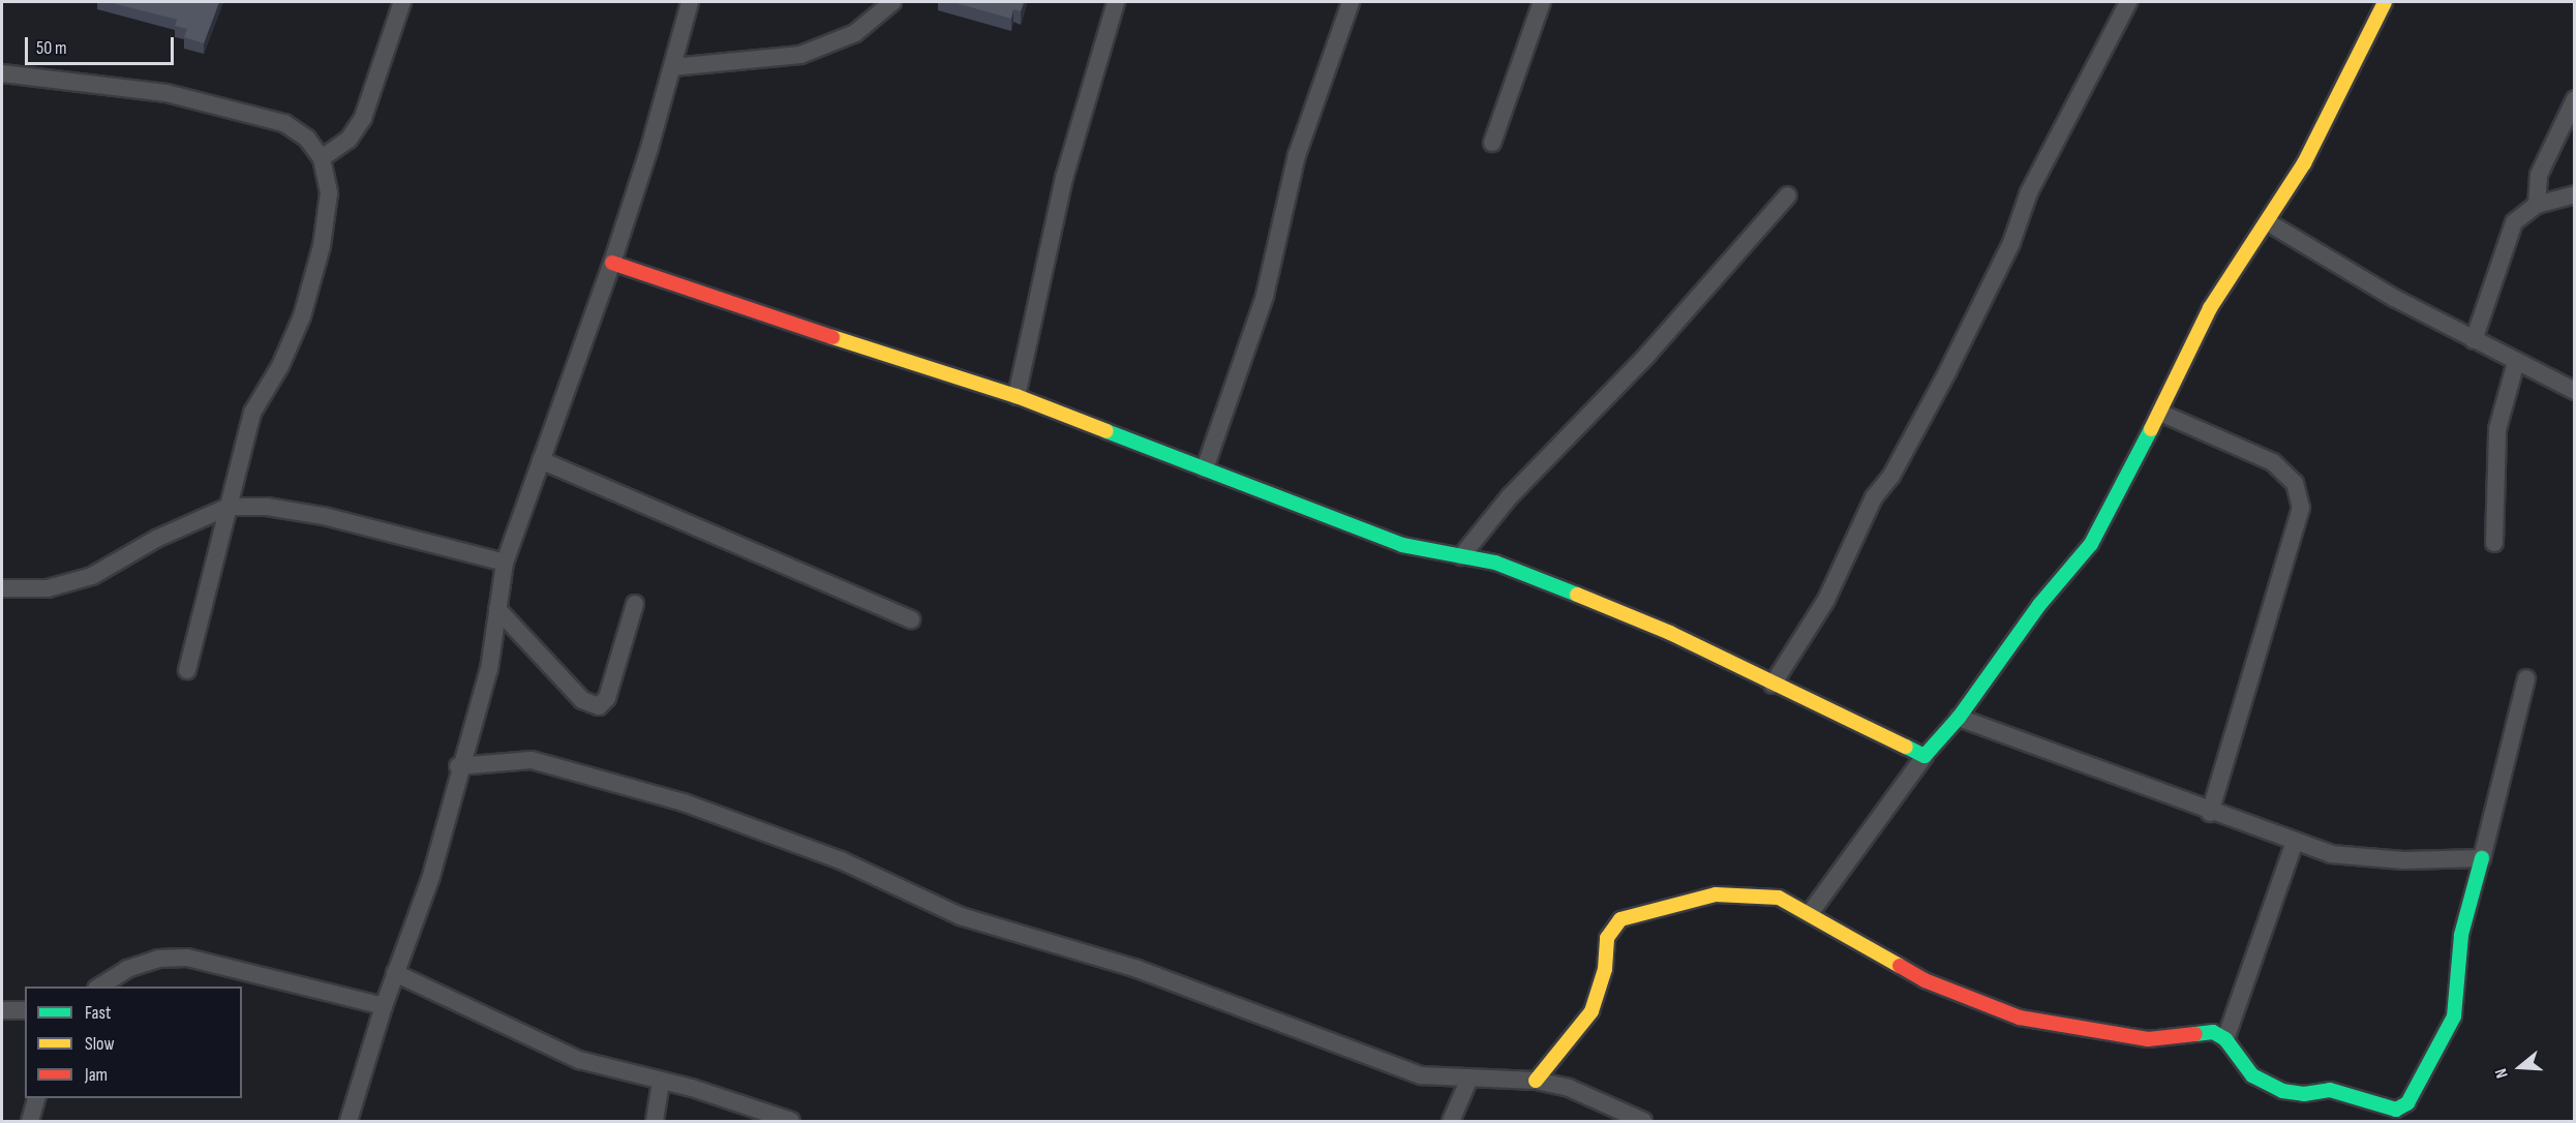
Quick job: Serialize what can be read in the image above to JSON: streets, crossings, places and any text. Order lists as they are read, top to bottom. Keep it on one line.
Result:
{"legend":["Fast","Slow","Jam"],"scale_bar":"50 m","north":"left"}
